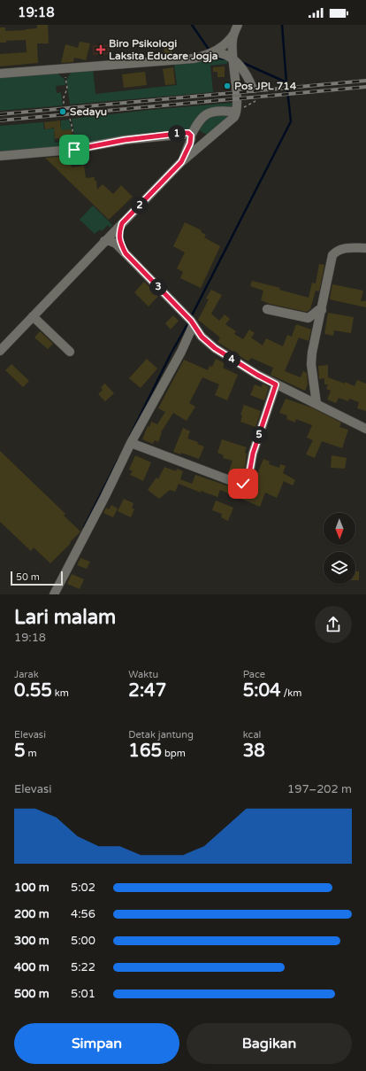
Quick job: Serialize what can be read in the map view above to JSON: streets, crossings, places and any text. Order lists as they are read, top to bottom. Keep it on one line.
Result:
{"places":{"health":["Biro Psikologi Laksita Educare Jogja"],"other":["Pos JPL 714","Sedayu"]},"scale_bar":"50 m","north":"bottom","page":{"status":"19:18","pins":["1","2","3","4","5"],"scale":"50 m","heading":["Lari malam","19:18"],"stats":[["Jarak","0.55 km"],["Waktu","2:47"],["Pace","5:04 /km"],["Elevasi","5 m"],["Detak jantung","165 bpm"],["kcal","38"]],"chart":["Elevasi","197–202 m"],"list":[{"name":"100 m","note":"5:02"},{"name":"200 m","note":"4:56"},{"name":"300 m","note":"5:00"},{"name":"400 m","note":"5:22"},{"name":"500 m","note":"5:01"}],"buttons":["Simpan","Bagikan"]}}
